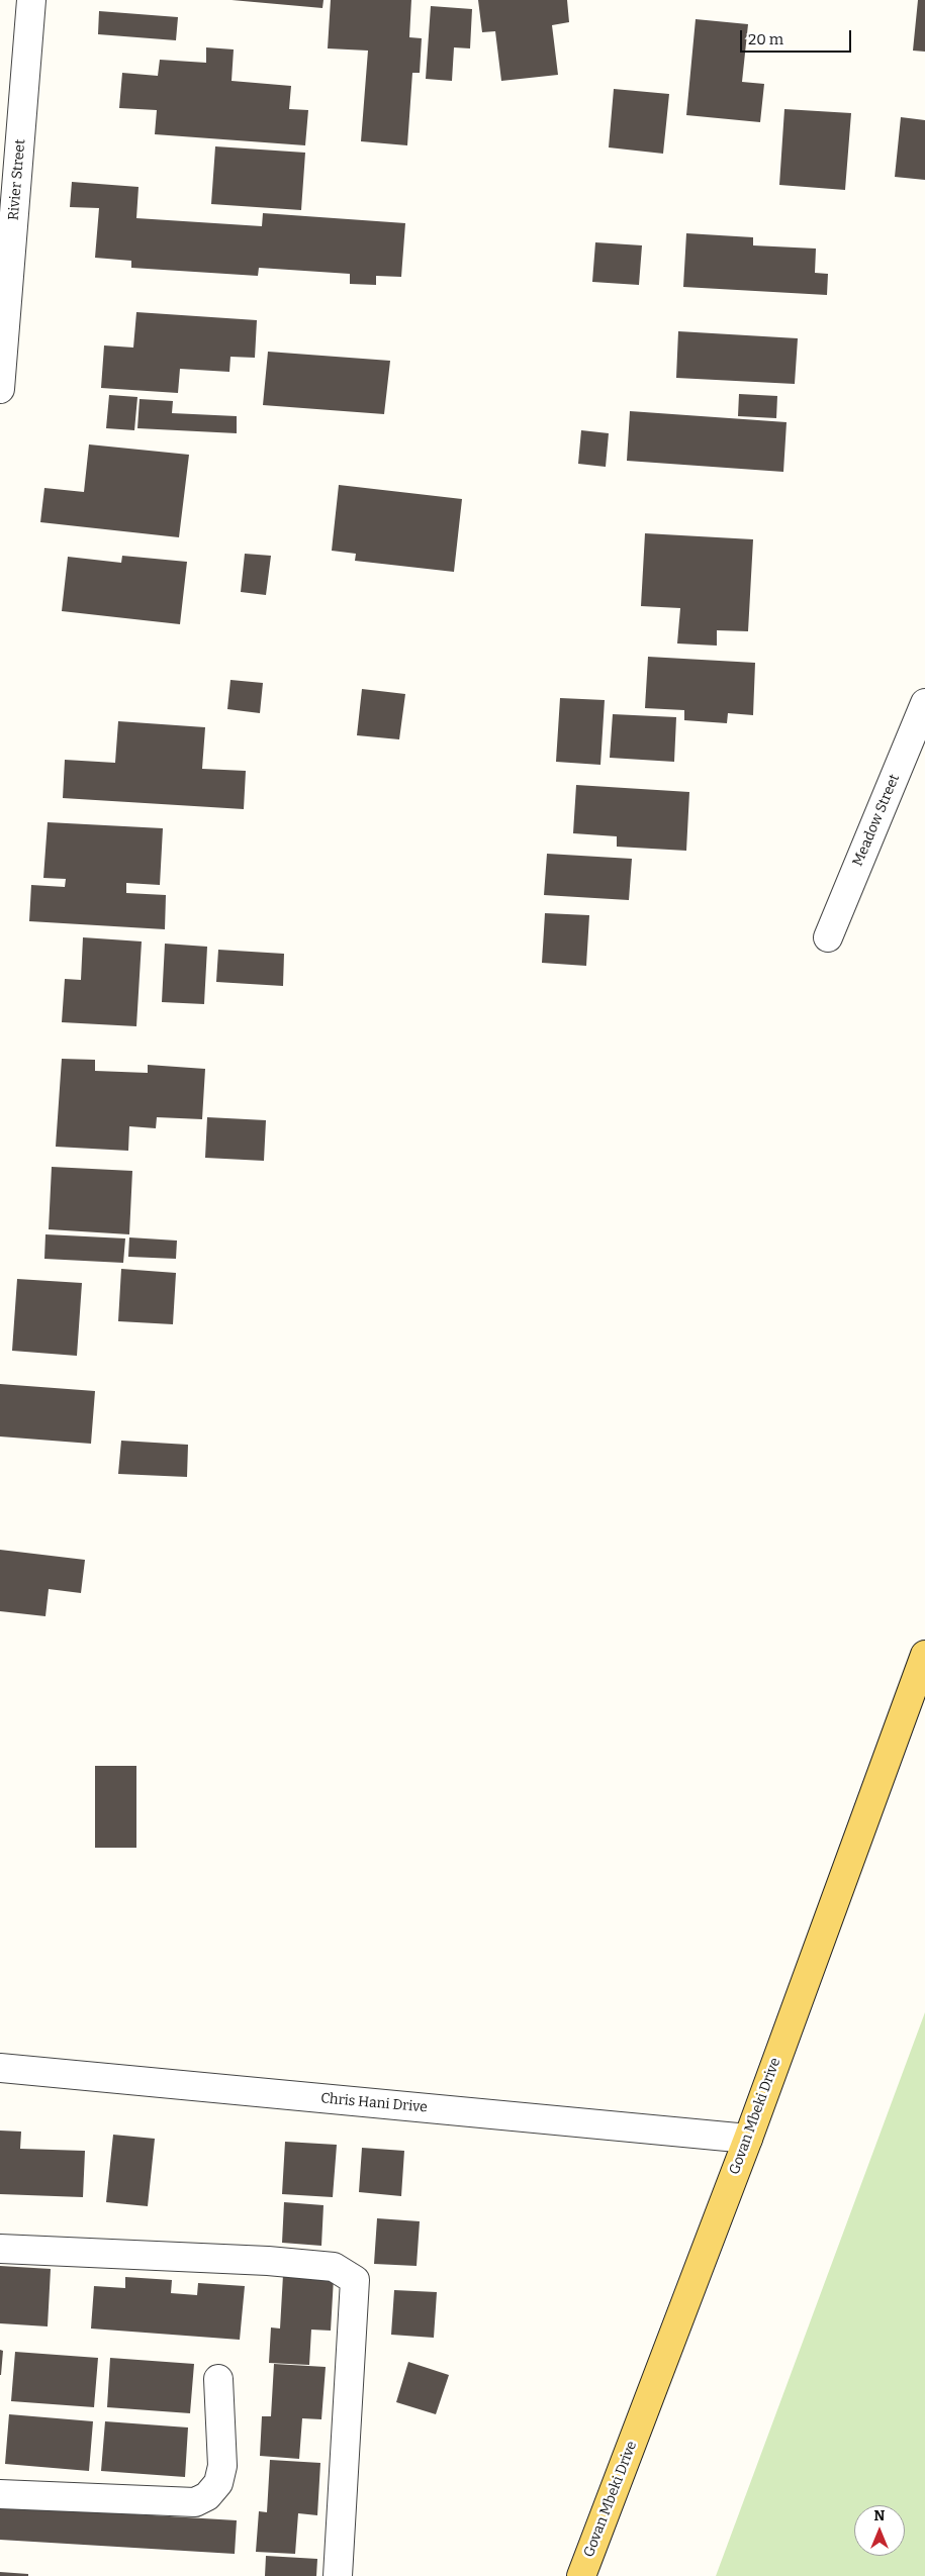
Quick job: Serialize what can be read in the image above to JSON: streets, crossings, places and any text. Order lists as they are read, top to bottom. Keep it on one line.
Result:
{"streets":{"main road":["Govan Mbeki Drive"],"street":["Rivier Street","Meadow Street","Chris Hani Drive"]},"crossings":[["Chris Hani Drive","Govan Mbeki Drive"]],"scale_bar":"20 m","north":"top"}
